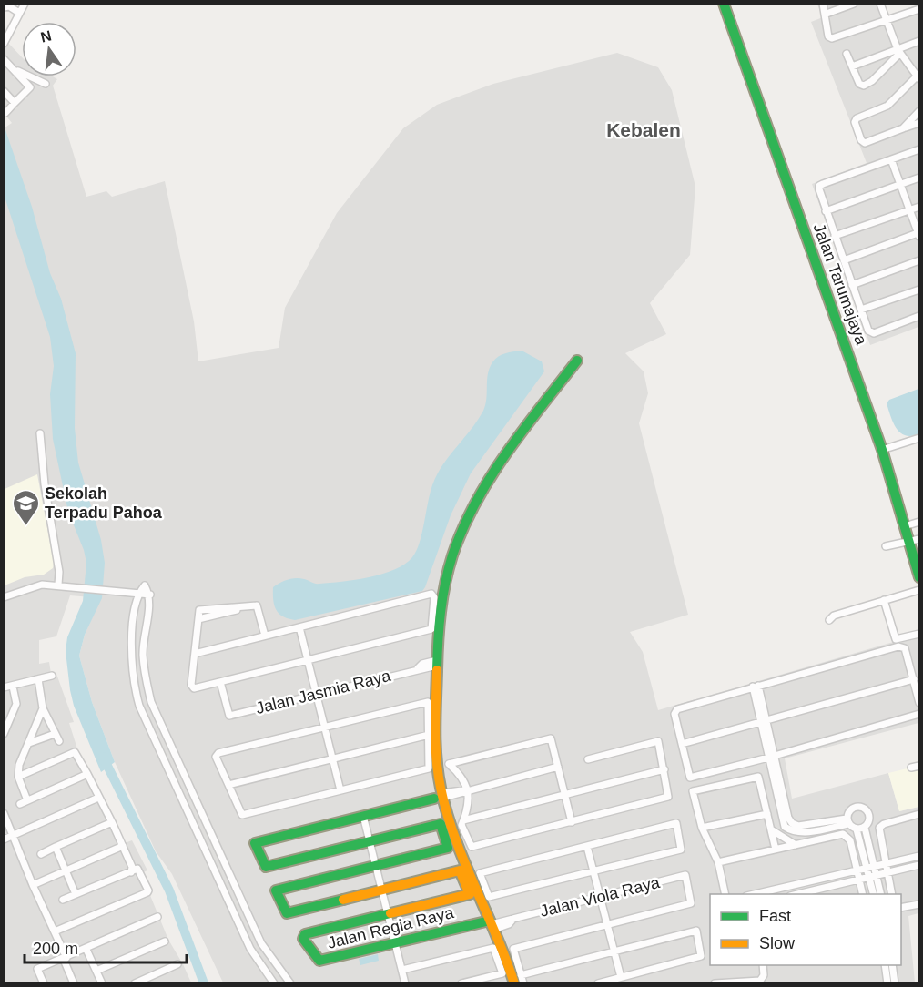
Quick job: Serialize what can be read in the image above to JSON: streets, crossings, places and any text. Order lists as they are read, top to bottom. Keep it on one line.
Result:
{"streets":{"street":["Jalan Tarumajaya","Jalan Jasmia Raya","Jalan Viola Raya","Jalan Regia Raya"]},"crossings":[["Jalan Viola Raya","Jalan Regia Raya"]],"districts":["Kebalen"],"places":{"school or university":["Sekolah Terpadu Pahoa"]},"legend":["Fast","Slow"],"scale_bar":"200 m","north":"top"}
